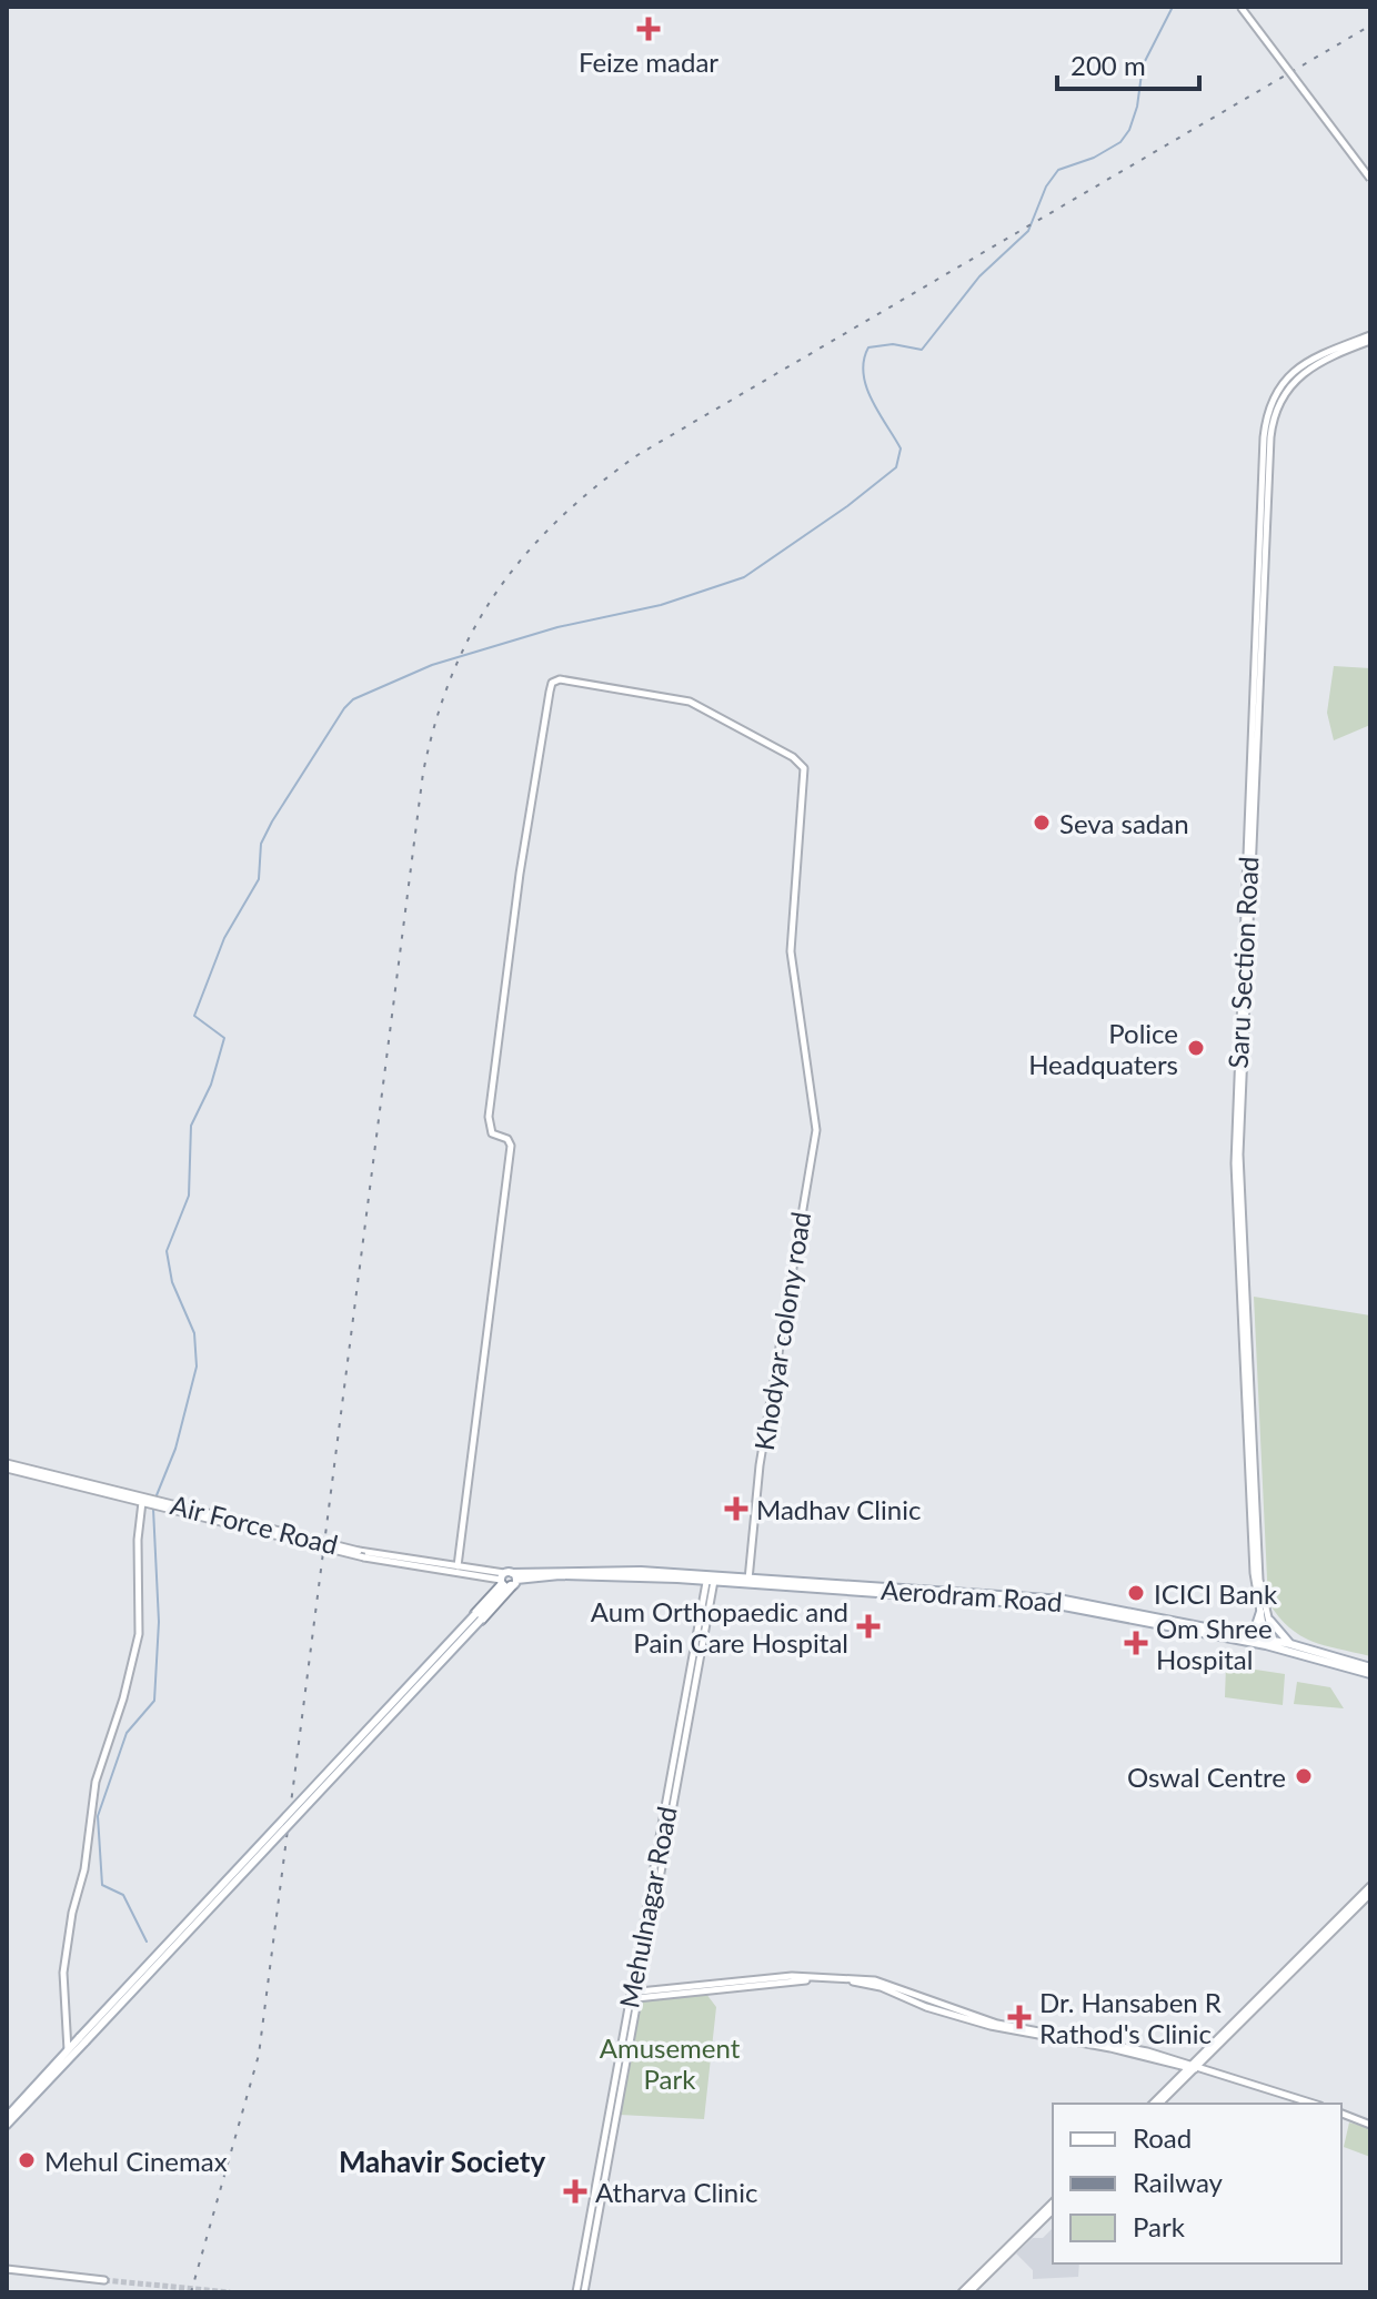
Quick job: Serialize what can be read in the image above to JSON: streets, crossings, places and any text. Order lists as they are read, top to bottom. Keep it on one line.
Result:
{"streets":{"main road":["Aerodram Road"],"street":["Saru Section Road","Khodyar colony road","Air Force Road","Mehulnagar Road"]},"crossings":[["Saru Section Road","Aerodram Road"],["Khodyar colony road","Air Force Road"],["Khodyar colony road","Aerodram Road"],["Air Force Road","Aerodram Road"],["Aerodram Road","Mehulnagar Road"]],"districts":["Mahavir Society"],"parks":["Amusement Park"],"places":{"health":["Feize madar","Madhav Clinic","Aum Orthopaedic and Pain Care Hospital","Om Shree Hospital","Dr. Hansaben R Rathod's Clinic","Atharva Clinic"],"other":["Seva sadan","Police Headquaters","ICICI Bank","Oswal Centre","Mehul Cinemax"]},"legend":["Road","Railway","Park"],"scale_bar":"200 m"}
